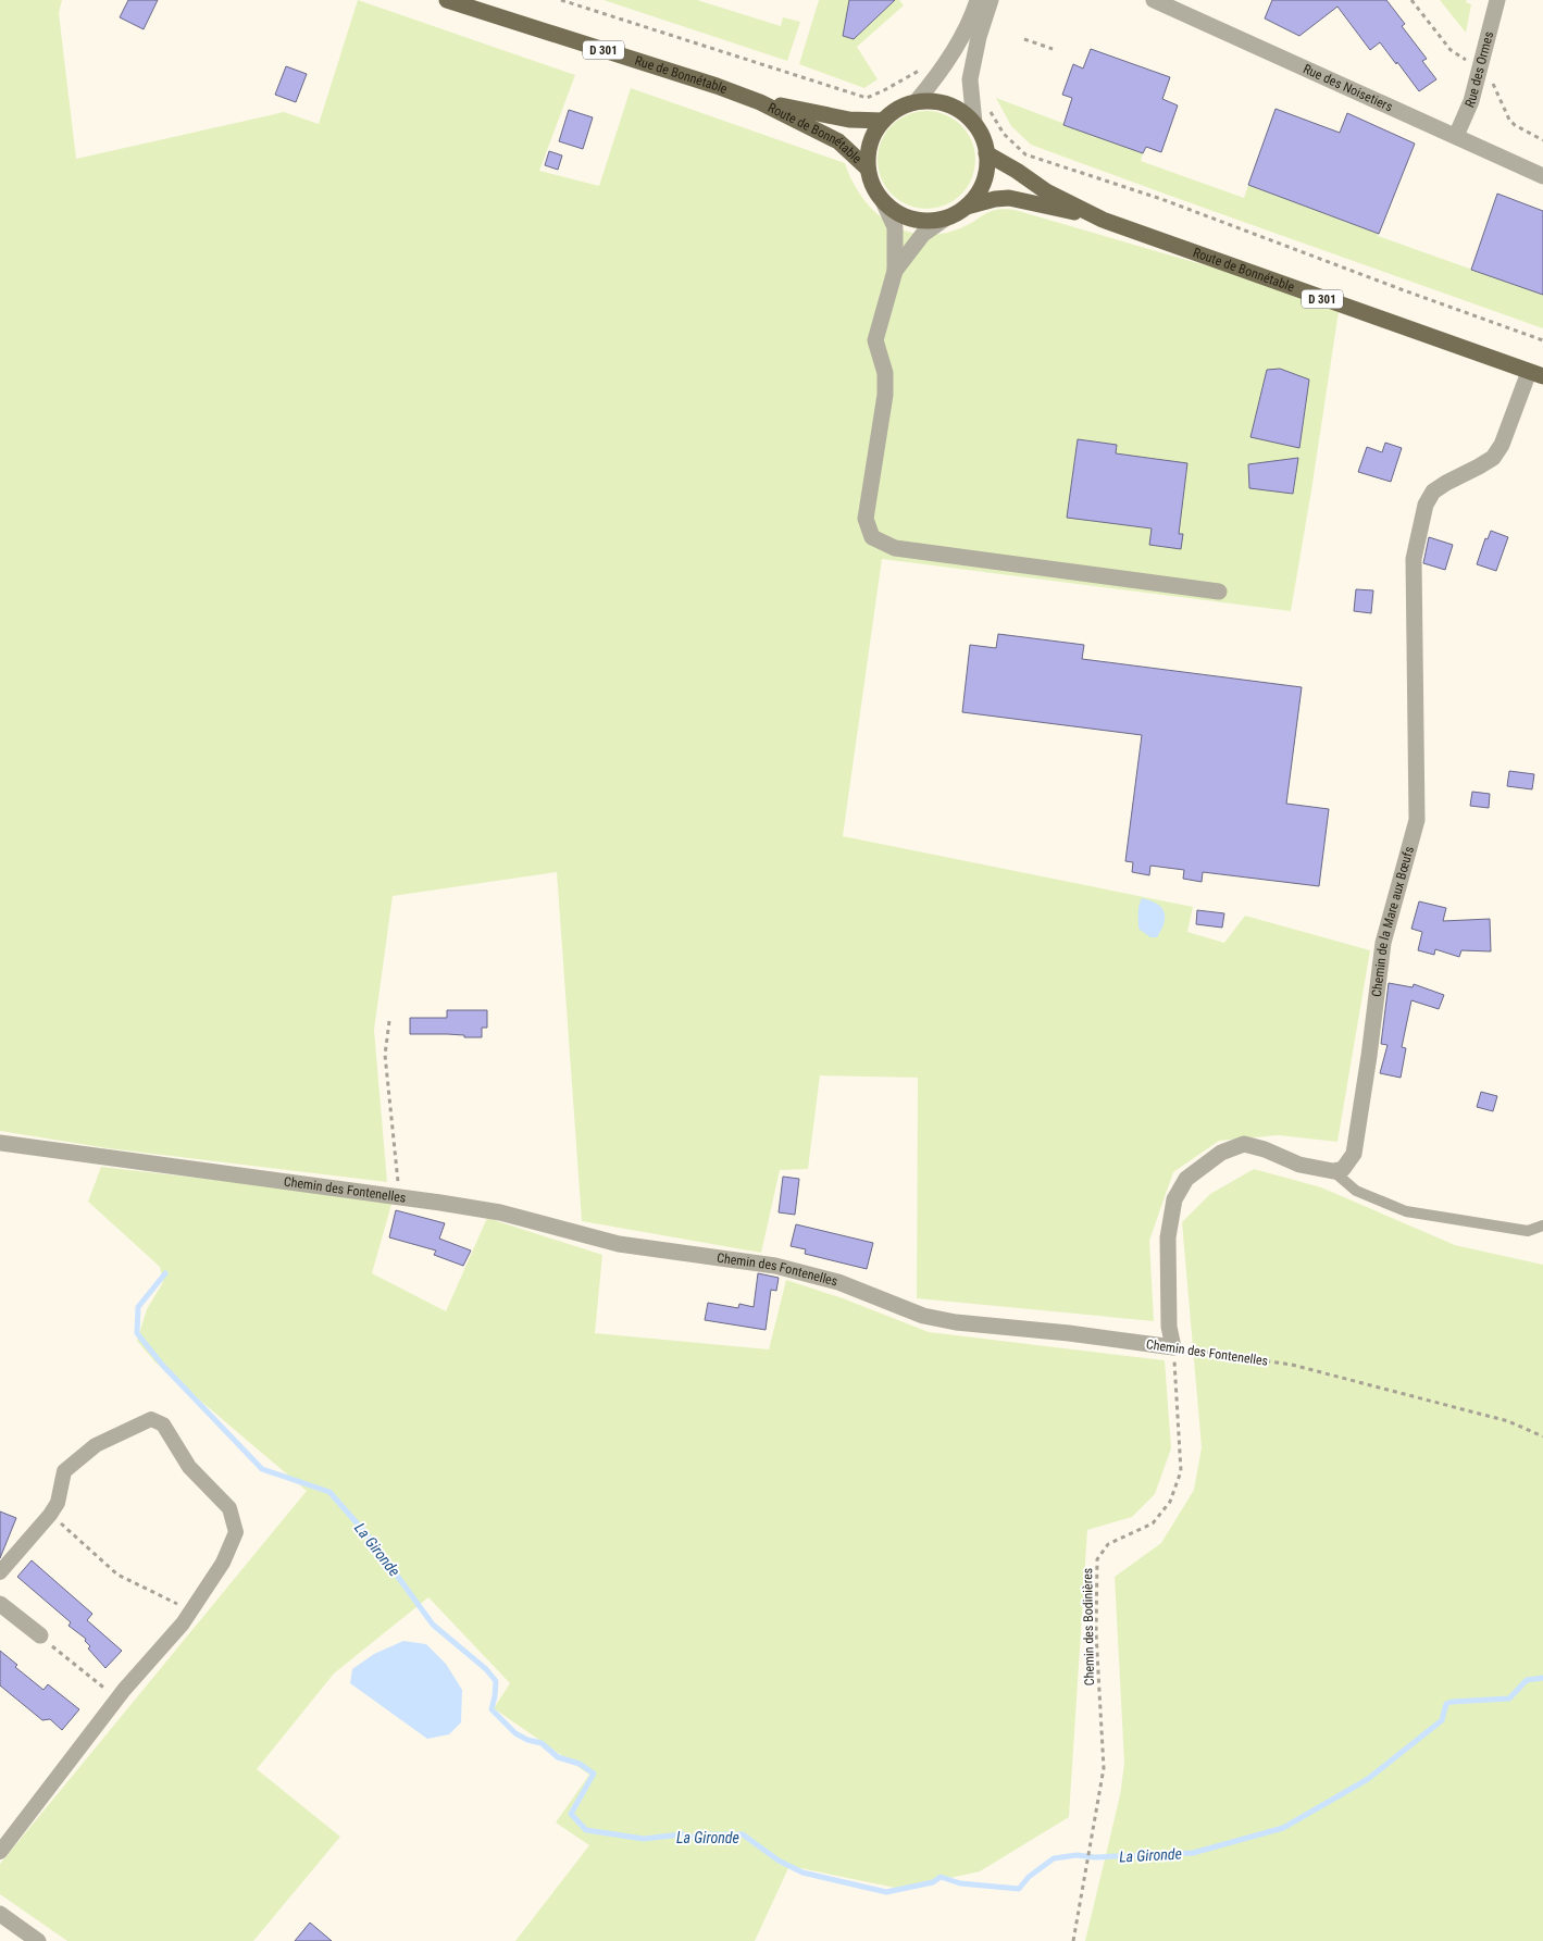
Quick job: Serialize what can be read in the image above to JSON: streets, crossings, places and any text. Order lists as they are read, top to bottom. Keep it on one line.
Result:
{"streets":{"main road":["D 301","Rue de Bonnétable","Route de Bonnétable"],"street":["Rue des Ormes","Rue des Noisetiers","Chemin de la Mare aux Bœufs","Chemin des Fontenelles"],"path":["Chemin des Bodinières"]},"crossings":[["D 301","Rue de Bonnétable"],["D 301","Route de Bonnétable"],["Rue des Ormes","Rue des Noisetiers"],["Rue de Bonnétable","Route de Bonnétable"],["Route de Bonnétable","Chemin de la Mare aux Bœufs"],["Chemin des Fontenelles","Chemin des Bodinières"]],"water":["La Gironde"]}
